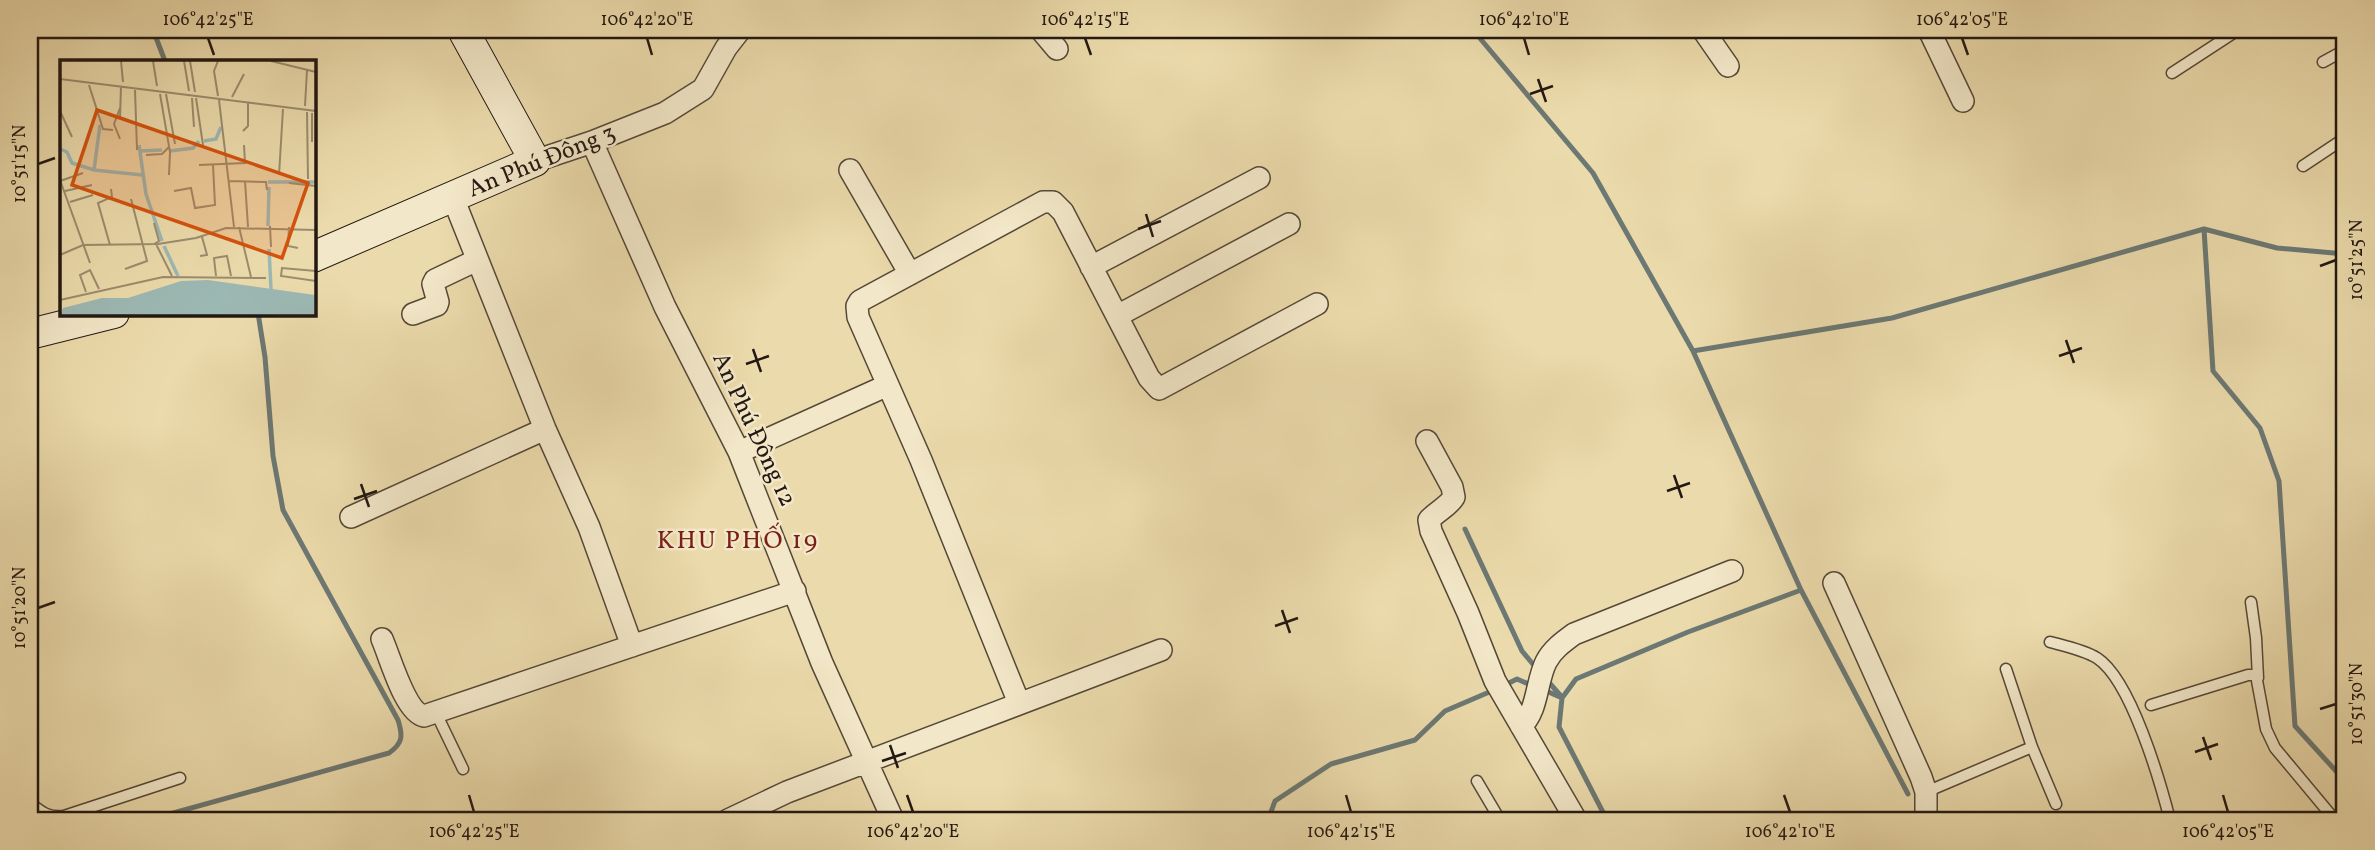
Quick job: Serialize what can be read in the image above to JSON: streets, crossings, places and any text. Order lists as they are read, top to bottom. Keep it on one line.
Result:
{"streets":{"street":["An Phú Đông 3","An Phú Đông 12"]},"crossings":[["An Phú Đông 3","An Phú Đông 12"]],"districts":["KHU PHỐ 19"],"coordinates":["106°42'25\"E","106°42'20\"E","106°42'15\"E","106°42'10\"E","106°42'05\"E","10°51'15\"N","10°51'25\"N","10°51'20\"N","10°51'30\"N"]}
